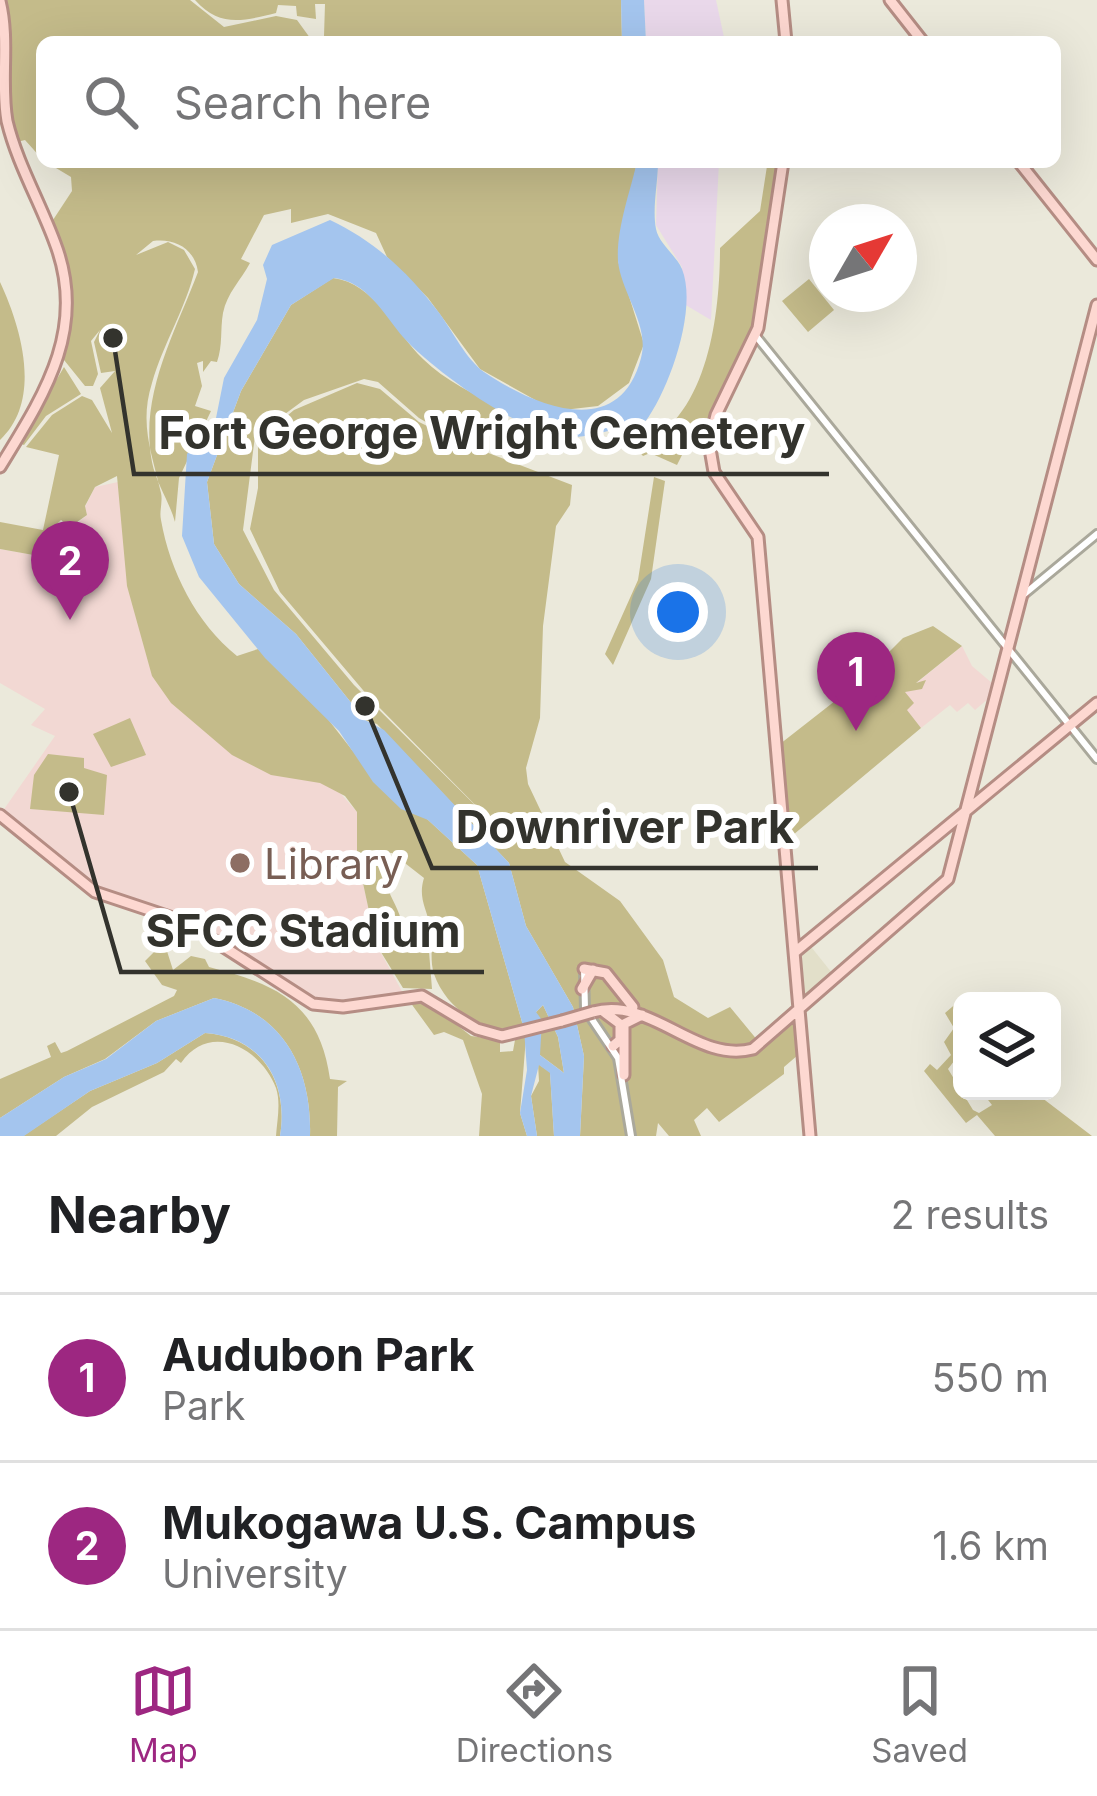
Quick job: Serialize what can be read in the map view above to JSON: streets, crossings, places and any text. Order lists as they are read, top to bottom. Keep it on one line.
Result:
{"places":["Fort George Wright Cemetery","Downriver Park","SFCC Stadium","Library"],"north":"top right","page":{"search":"Search here","pins":["2","1"],"heading":["Nearby","2 results"],"list":[{"mark":"1","name":"Audubon Park","note":"Park","value":"550 m"},{"mark":"2","name":"Mukogawa U.S. Campus","note":"University","value":"1.6 km"}],"nav":["Map","Directions","Saved"]}}
